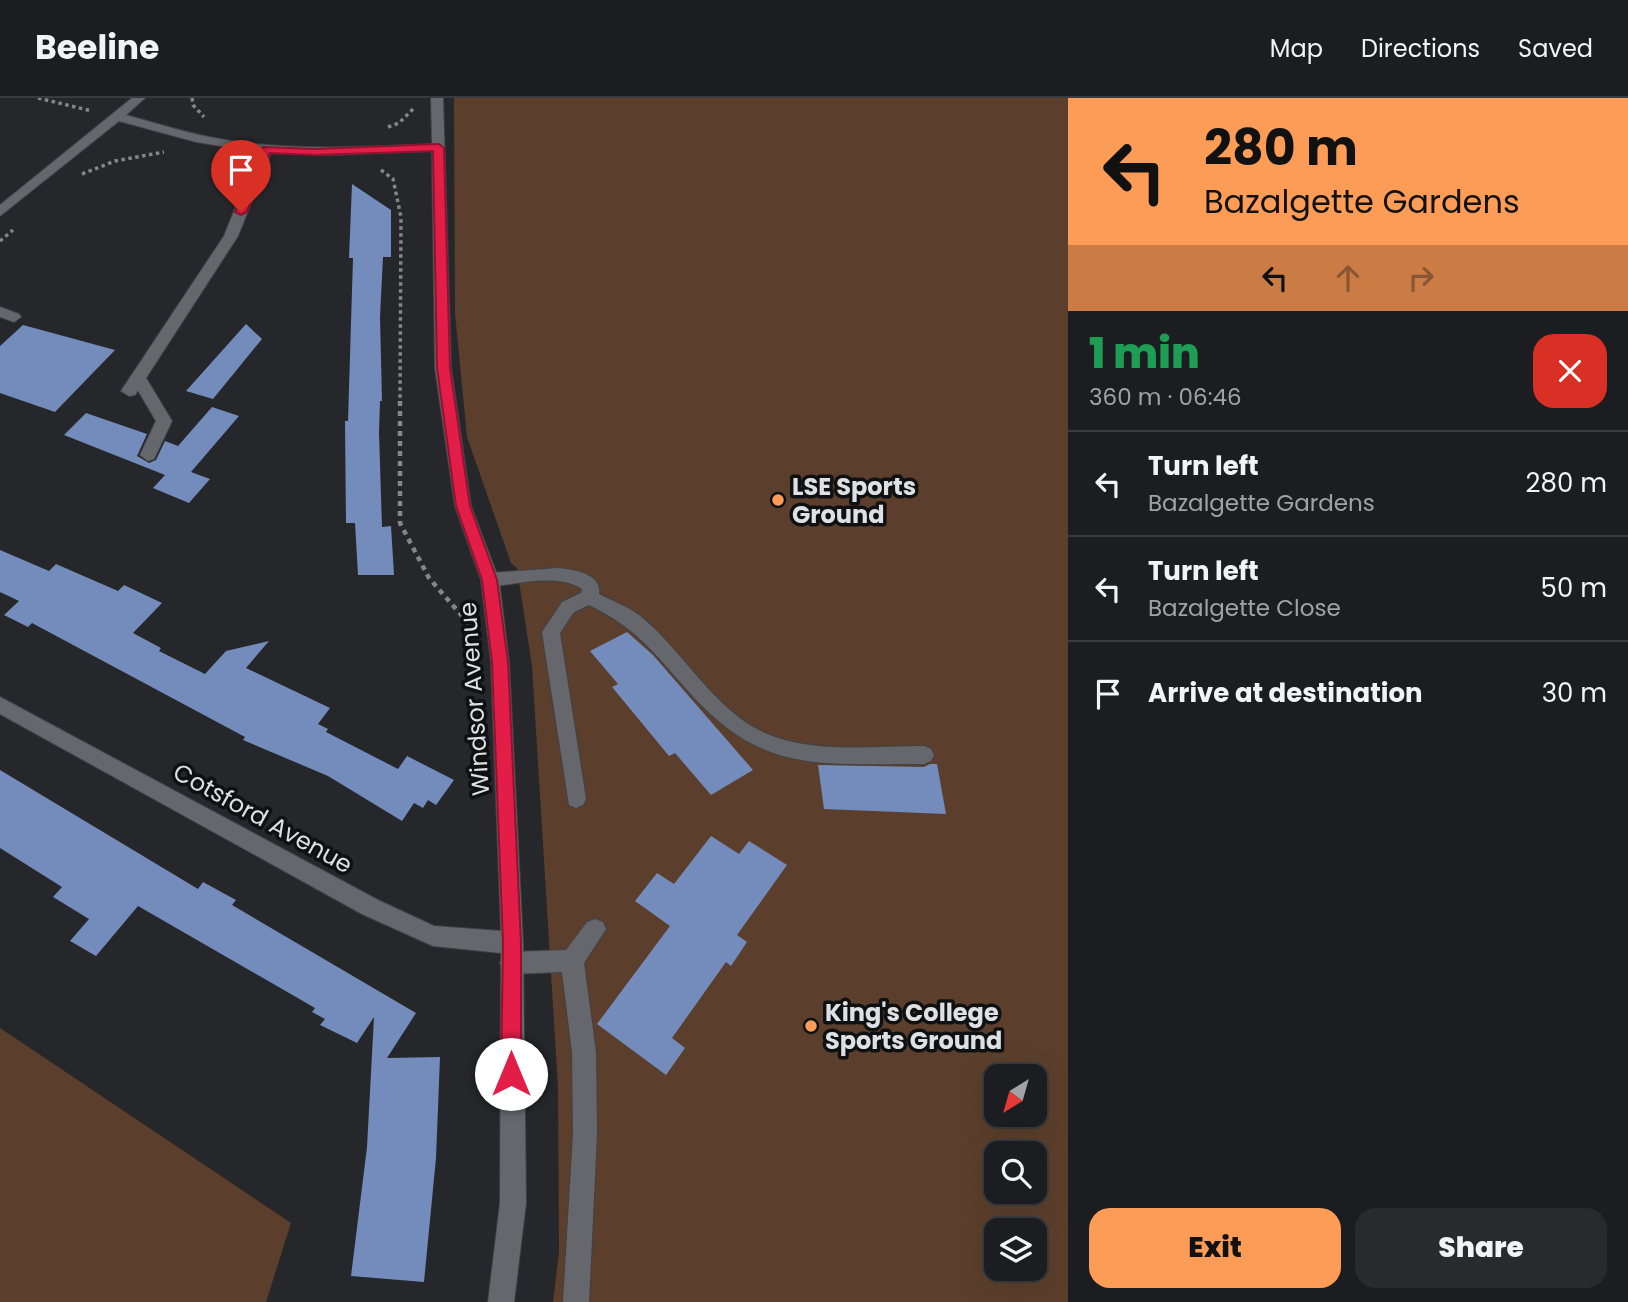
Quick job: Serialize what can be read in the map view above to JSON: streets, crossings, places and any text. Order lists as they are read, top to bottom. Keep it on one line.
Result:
{"streets":{"street":["Windsor Avenue","Cotsford Avenue"]},"crossings":[["Windsor Avenue","Cotsford Avenue"]],"places":["LSE Sports Ground","King's College Sports Ground"],"north":"bottom left","page":{"header":"Beeline","nav":["Map","Directions","Saved"],"turn":["280 m","Bazalgette Gardens"],"heading":["1 min","360 m · 06:46"],"list":[{"name":"Turn left","note":"Bazalgette Gardens","value":"280 m"},{"name":"Turn left","note":"Bazalgette Close","value":"50 m"},{"name":"Arrive at destination","value":"30 m"}],"buttons":["Exit","Share"]}}
